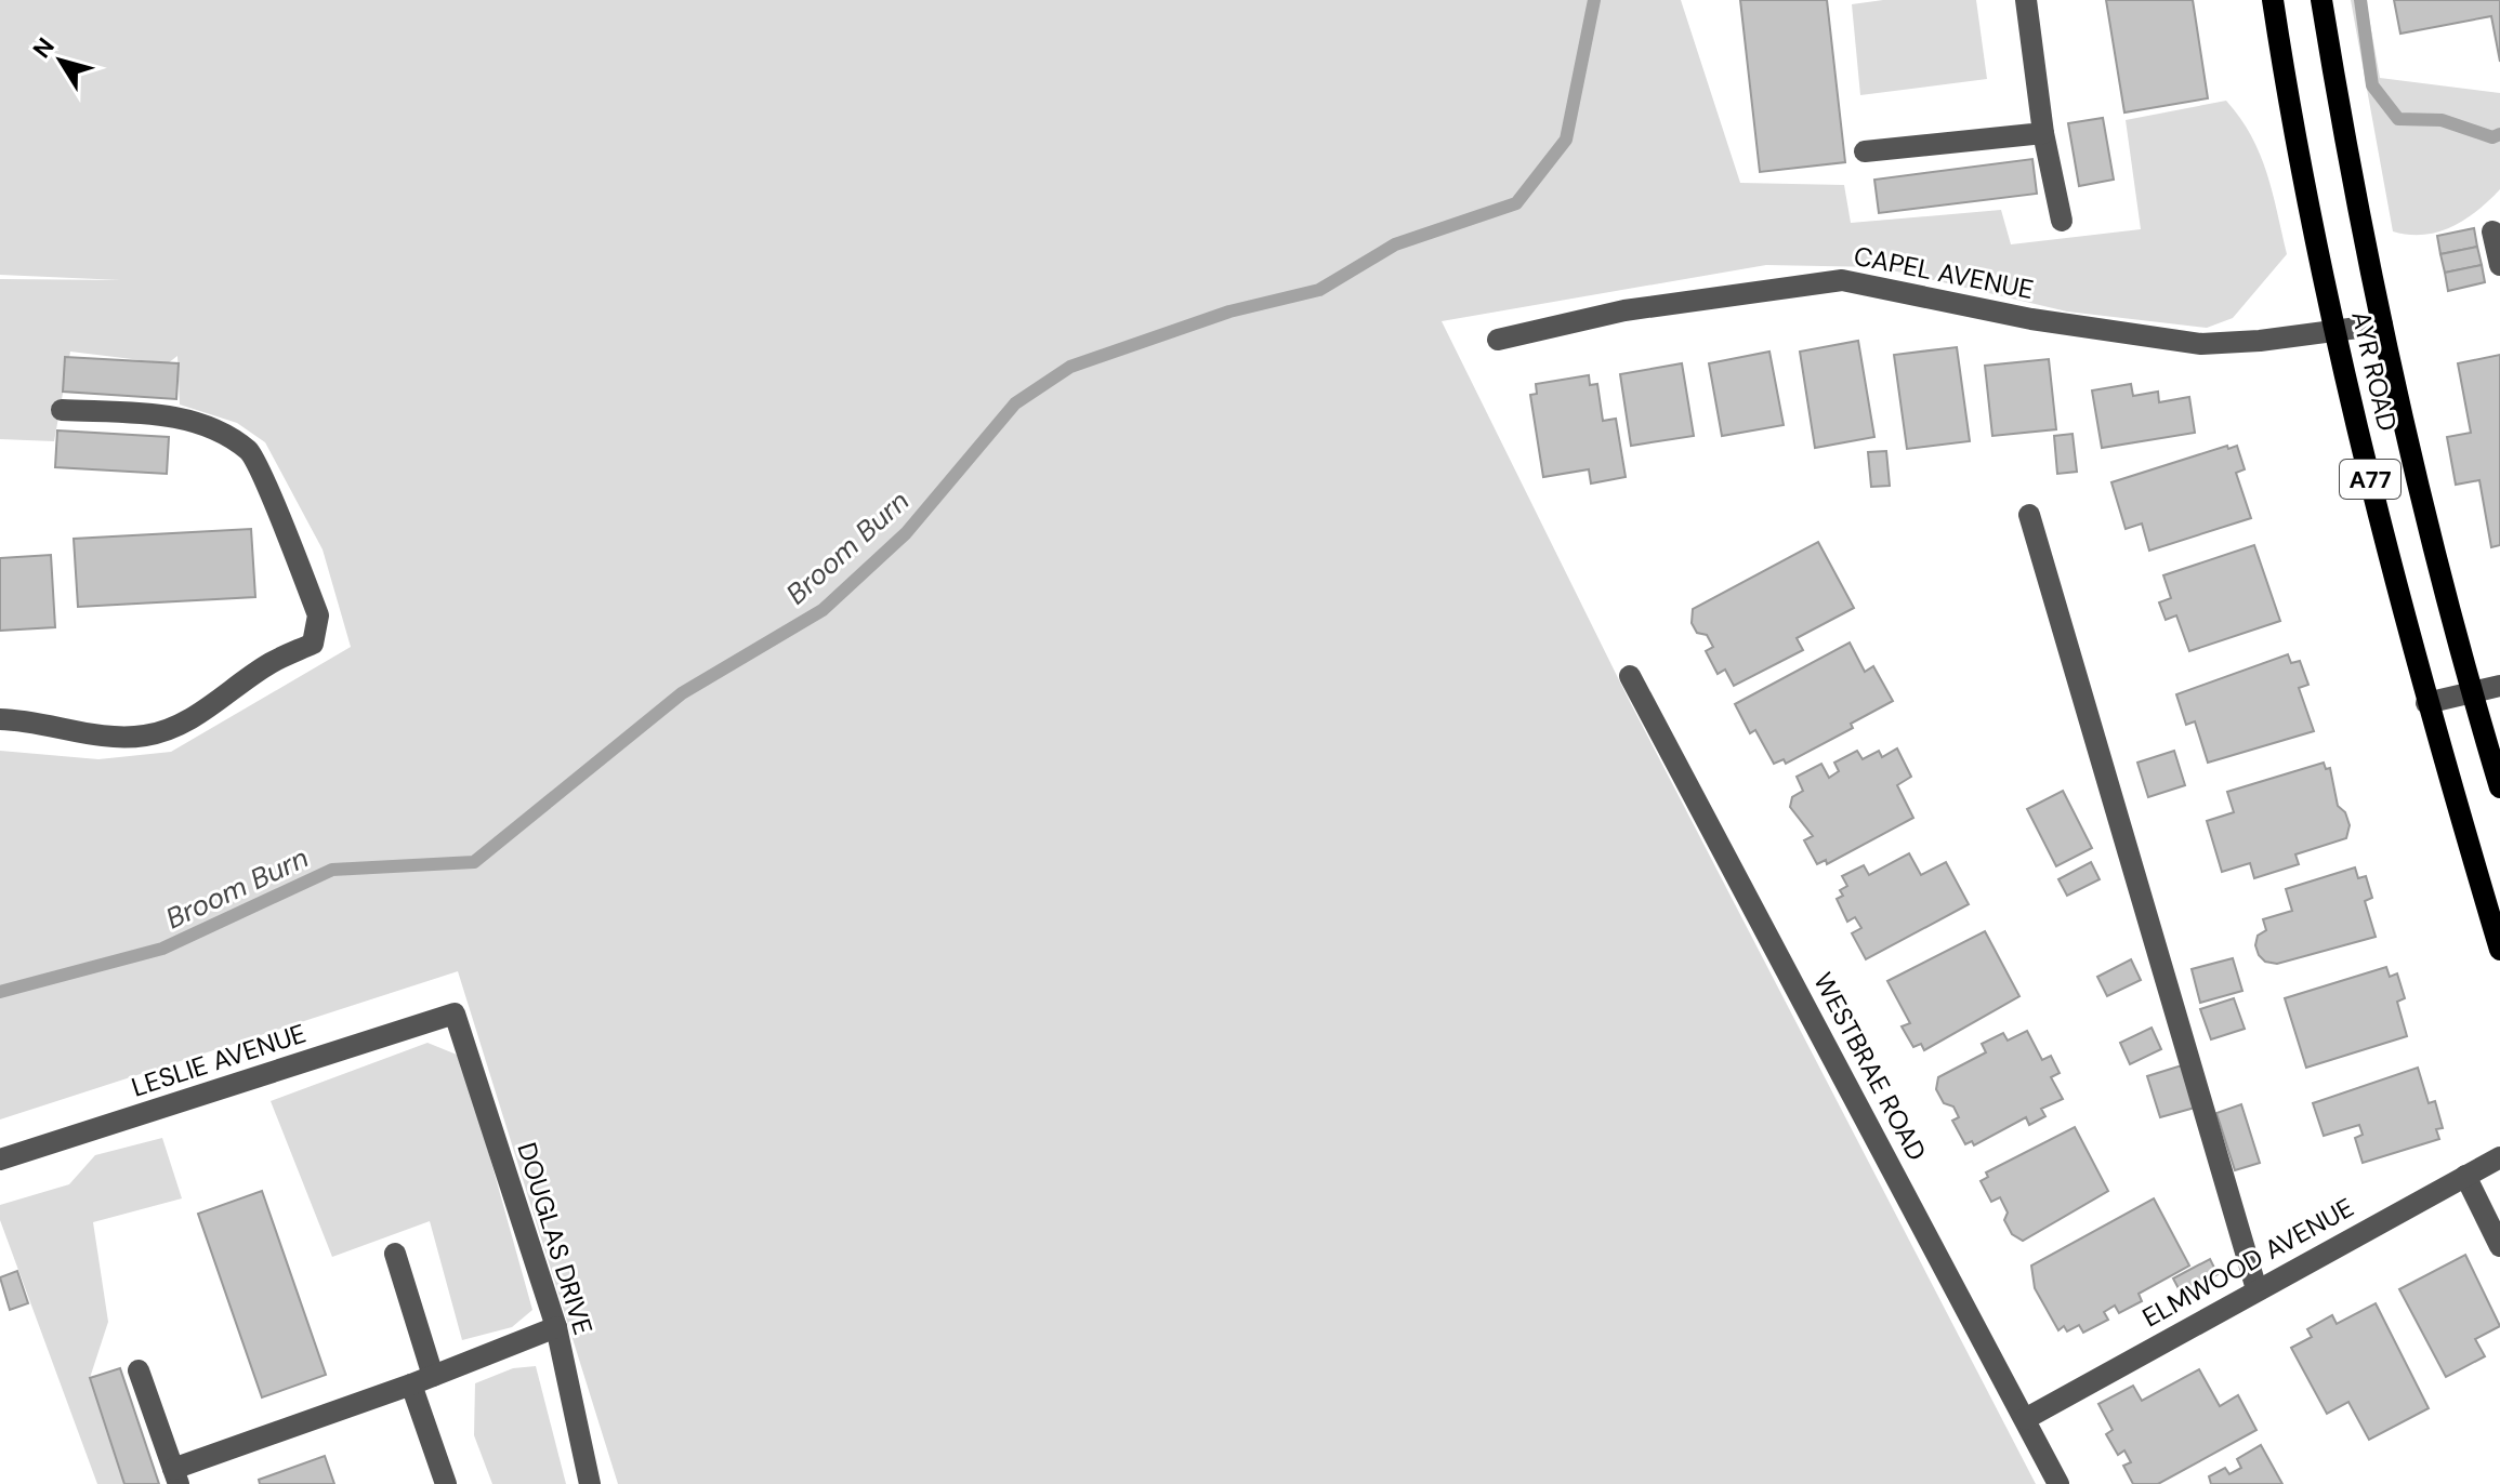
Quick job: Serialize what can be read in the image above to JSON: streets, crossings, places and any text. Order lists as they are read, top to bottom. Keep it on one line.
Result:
{"streets":{"main road":["AYR ROAD","A77"],"street":["CAPEL AVENUE","LESLIE AVENUE","WESTBRAE ROAD","DOUGLAS DRIVE","ELMWOOD AVENUE"]},"crossings":[["CAPEL AVENUE","AYR ROAD"],["LESLIE AVENUE","DOUGLAS DRIVE"],["WESTBRAE ROAD","ELMWOOD AVENUE"]],"water":["Broom Burn"],"north":"top left"}
